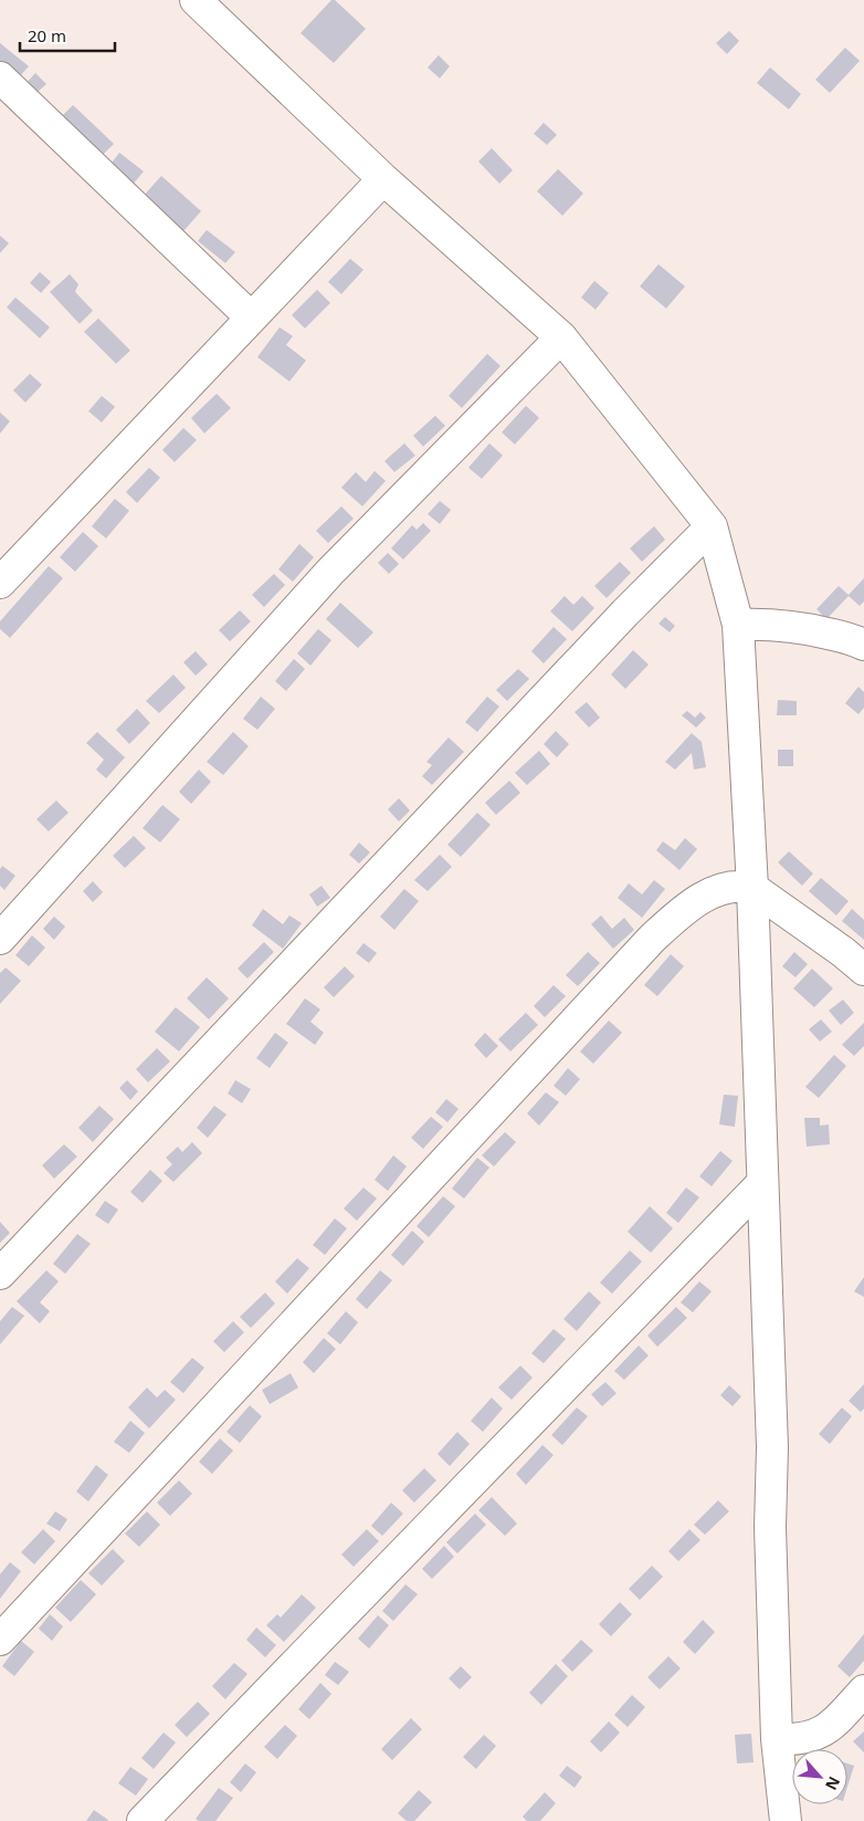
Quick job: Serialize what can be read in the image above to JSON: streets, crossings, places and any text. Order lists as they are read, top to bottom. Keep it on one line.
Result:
{"scale_bar":"20 m","north":"bottom right"}
